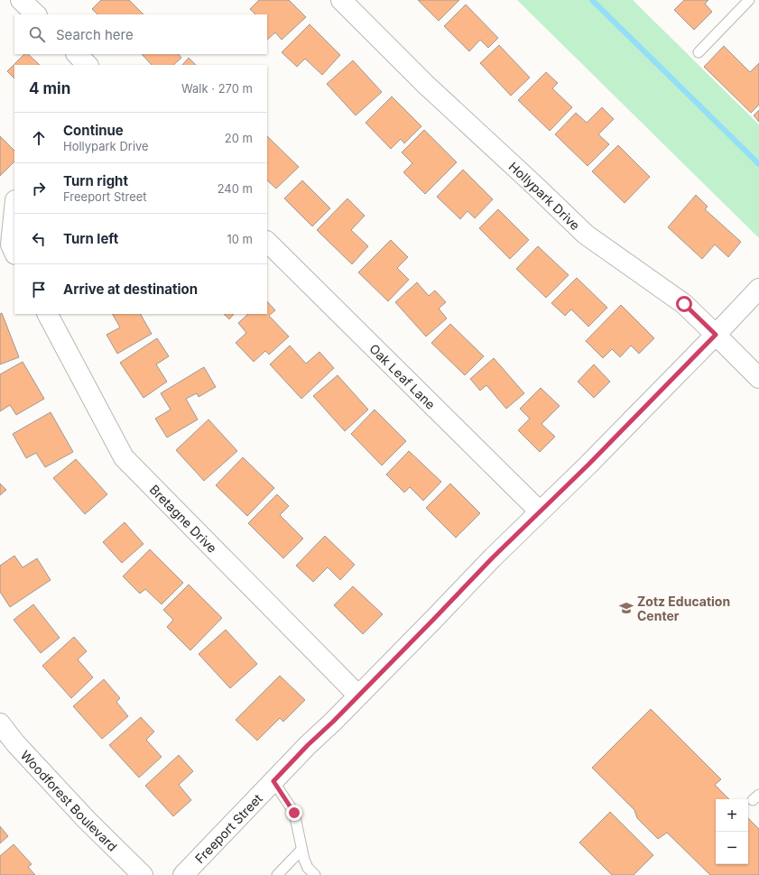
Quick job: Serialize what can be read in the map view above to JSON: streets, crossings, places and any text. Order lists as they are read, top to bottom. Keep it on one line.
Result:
{"streets":{"street":["Hollypark Drive","Oak Leaf Lane","Bretagne Drive","Woodforest Boulevard","Freeport Street"]},"crossings":[["Hollypark Drive","Freeport Street"],["Oak Leaf Lane","Freeport Street"],["Bretagne Drive","Freeport Street"]],"places":{"school or university":["Zotz Education Center"]},"page":{"search":"Search here","heading":["4 min","Walk · 270 m"],"list":[["Continue","Hollypark Drive","20 m"],["Turn right","Freeport Street","240 m"],["Turn left","10 m"],"Arrive at destination"],"map_buttons":["+","−"]}}
